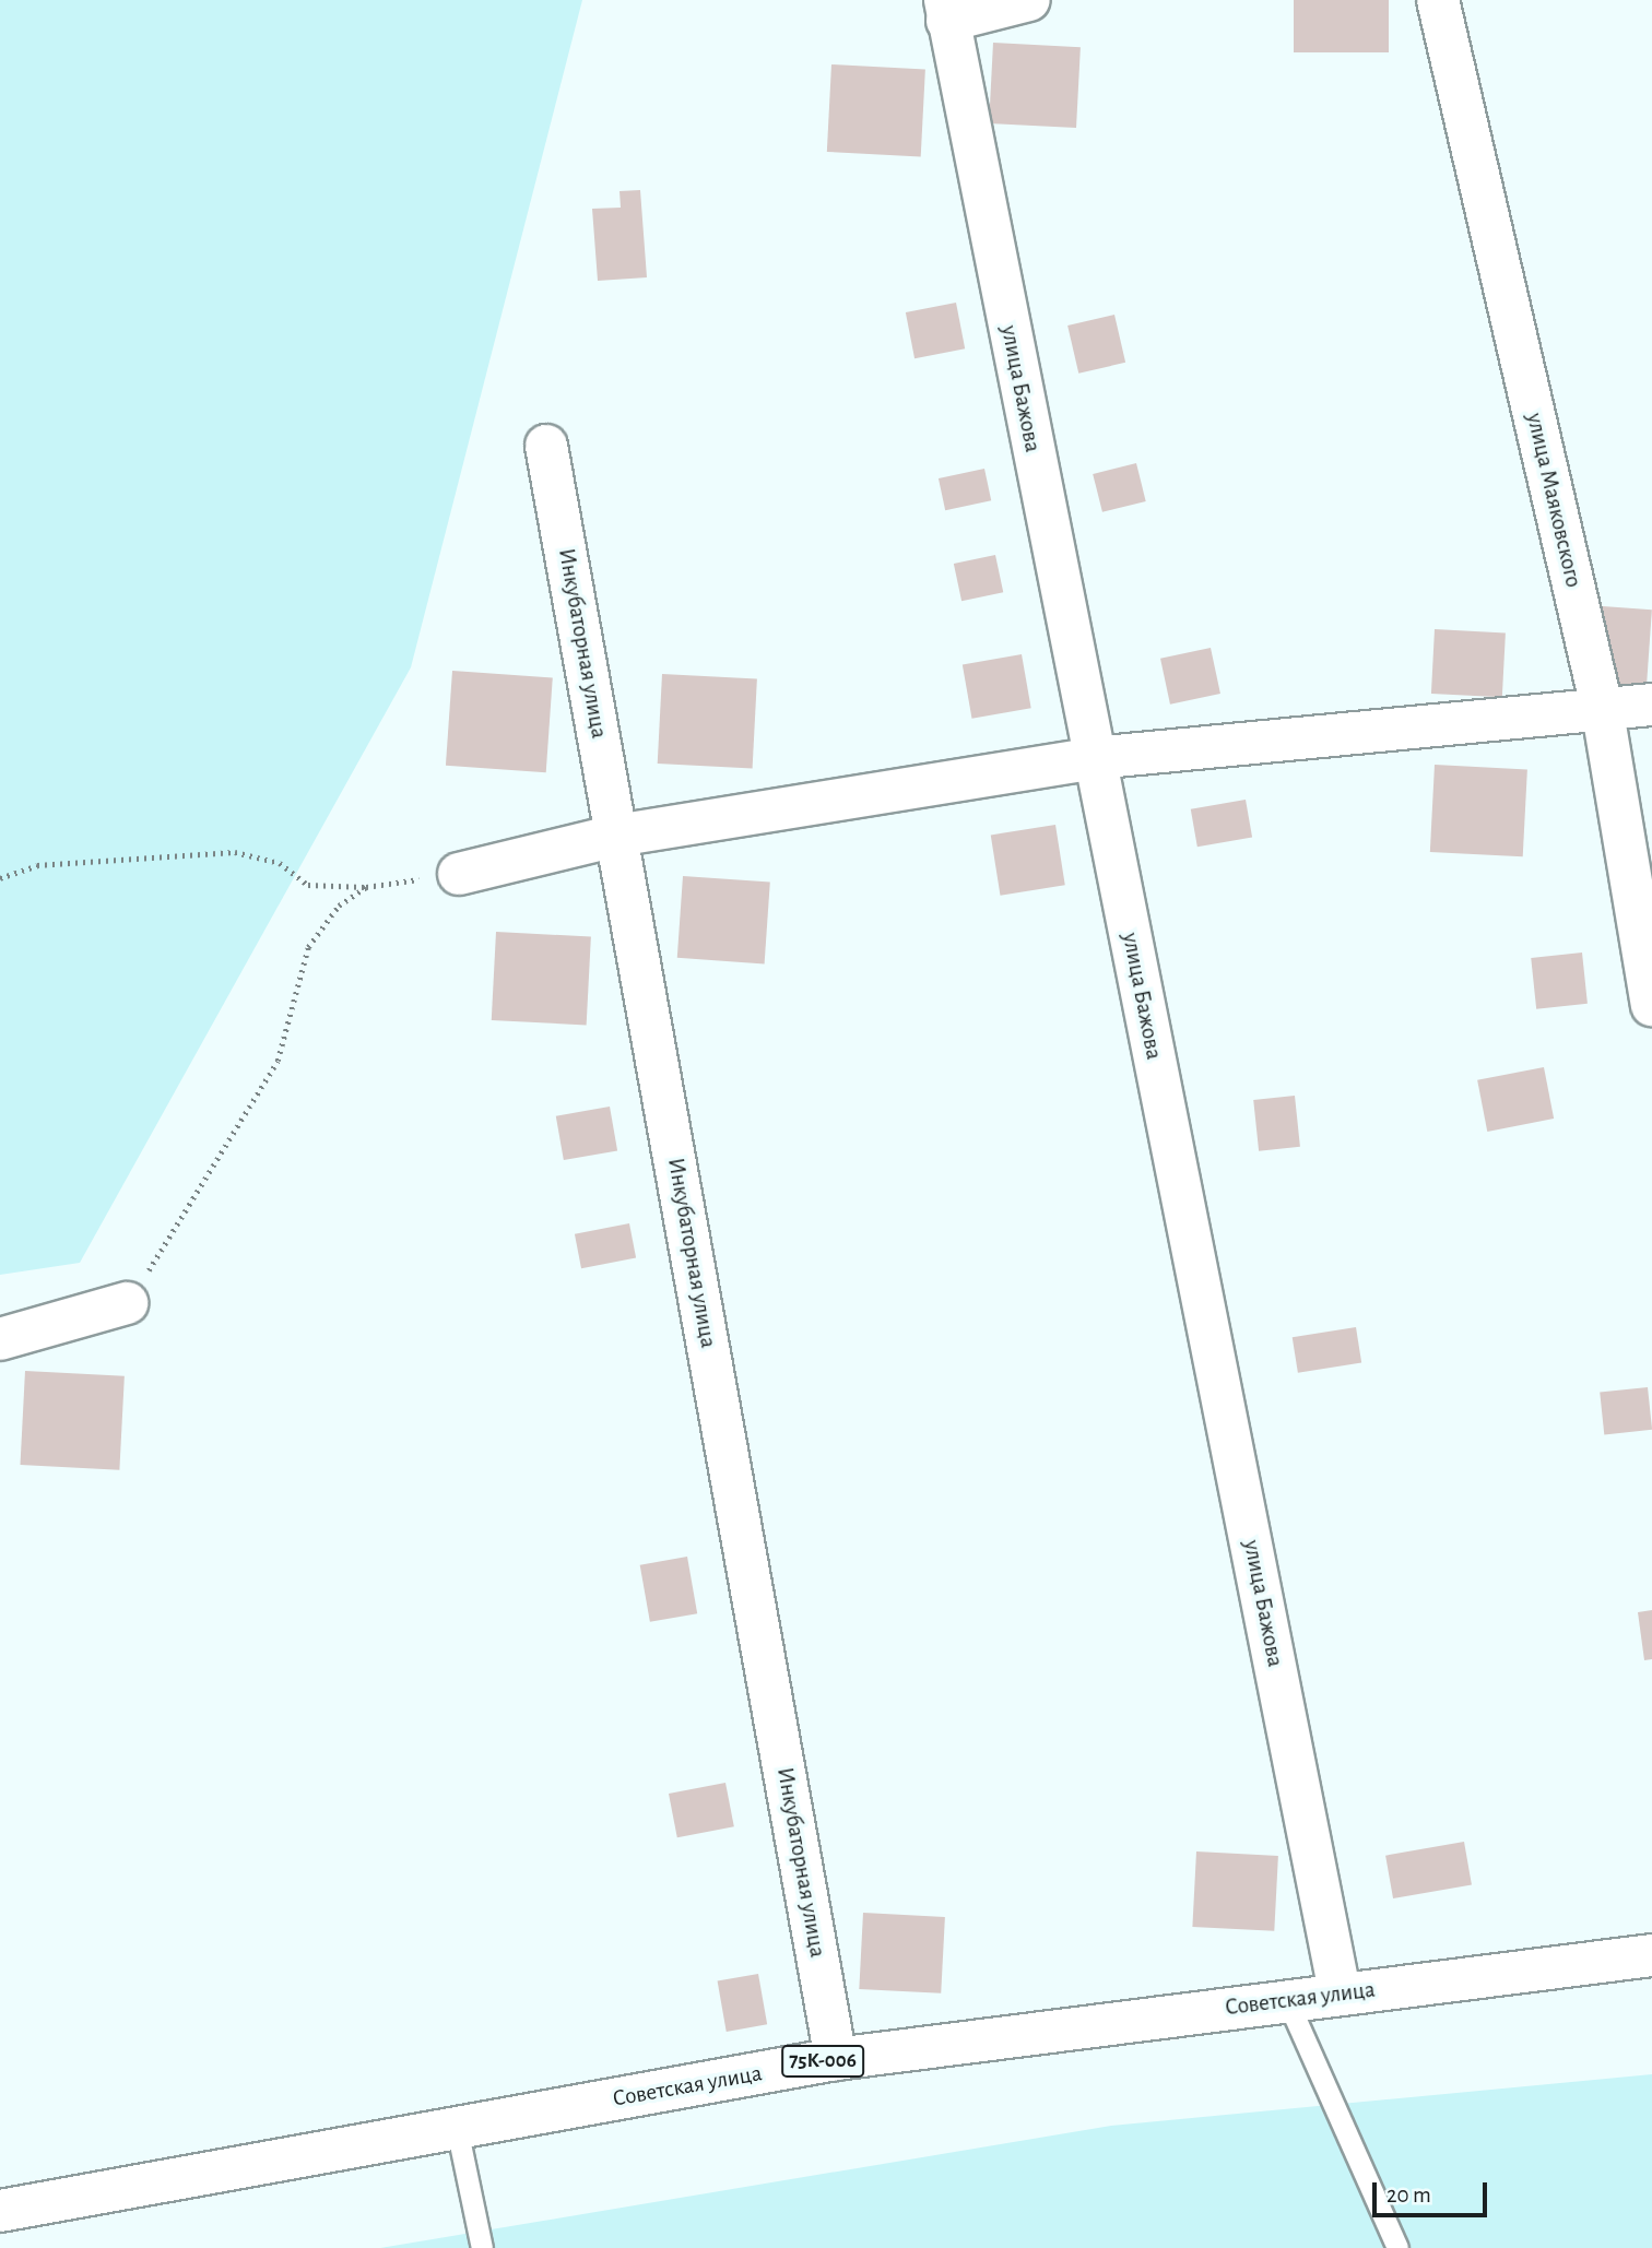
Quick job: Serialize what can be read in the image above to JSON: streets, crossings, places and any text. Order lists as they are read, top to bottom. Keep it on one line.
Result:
{"streets":{"street":["улица Бажова","улица Маяковского","Инкубаторная улица","Советская улица","75К-006"]},"crossings":[["улица Бажова","Советская улица"],["Инкубаторная улица","Советская улица"]],"scale_bar":"20 m"}
